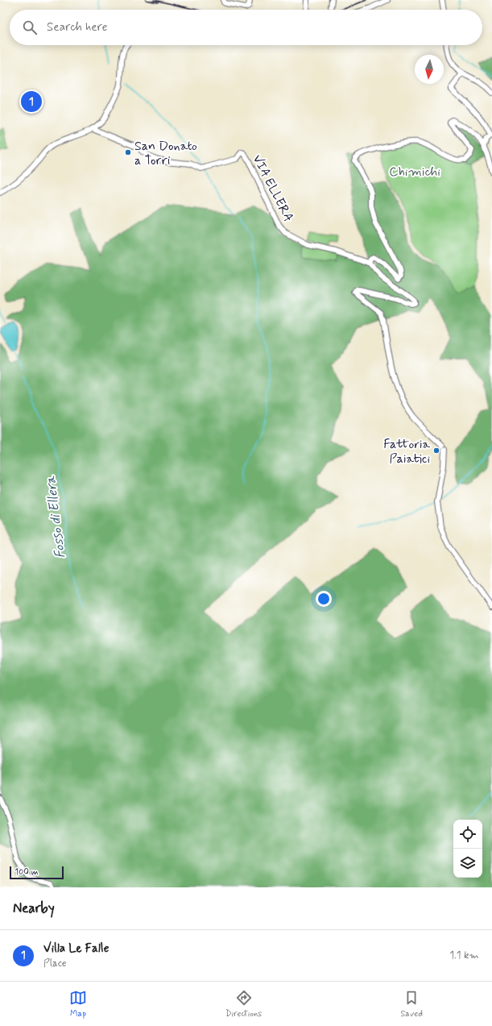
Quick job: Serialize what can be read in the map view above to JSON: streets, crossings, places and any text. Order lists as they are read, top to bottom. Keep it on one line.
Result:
{"streets":{"street":["VIA ELLERA"]},"water":["Fosso di Ellera"],"parks":["Chimichi"],"places":["San Donato a Torri","Fattoria Paiatici"],"scale_bar":"100 m","north":"bottom","page":{"search":"Search here","pins":"1","scale":"100 m","heading":"Nearby","list":[{"mark":"1","name":"Villa Le Falle","note":"Place","value":"1.1 km"}],"nav":["Map","Directions","Saved"]}}
